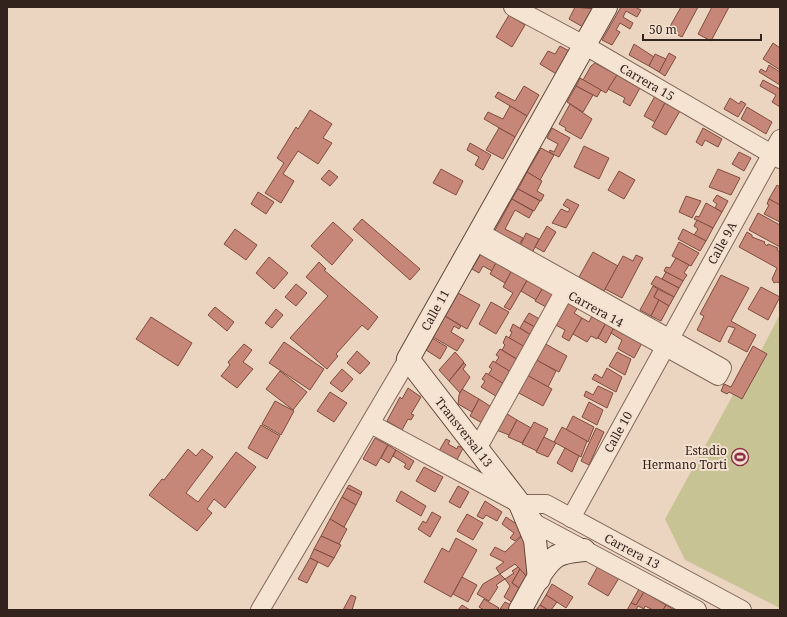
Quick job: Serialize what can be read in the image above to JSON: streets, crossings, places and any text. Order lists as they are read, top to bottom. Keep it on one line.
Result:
{"streets":{"street":["Carrera 15","Calle 9A","Carrera 14","Calle 11","Transversal 13","Calle 10","Carrera 13"]},"crossings":[["Carrera 15","Calle 9A"],["Carrera 15","Calle 11"],["Calle 9A","Carrera 14"],["Calle 9A","Calle 10"],["Carrera 14","Calle 11"],["Carrera 14","Calle 10"],["Calle 11","Transversal 13"],["Calle 11","Carrera 13"],["Transversal 13","Carrera 13"],["Calle 10","Carrera 13"]],"places":{"sports":["Estadio Hermano Torti"]},"scale_bar":"50 m"}
